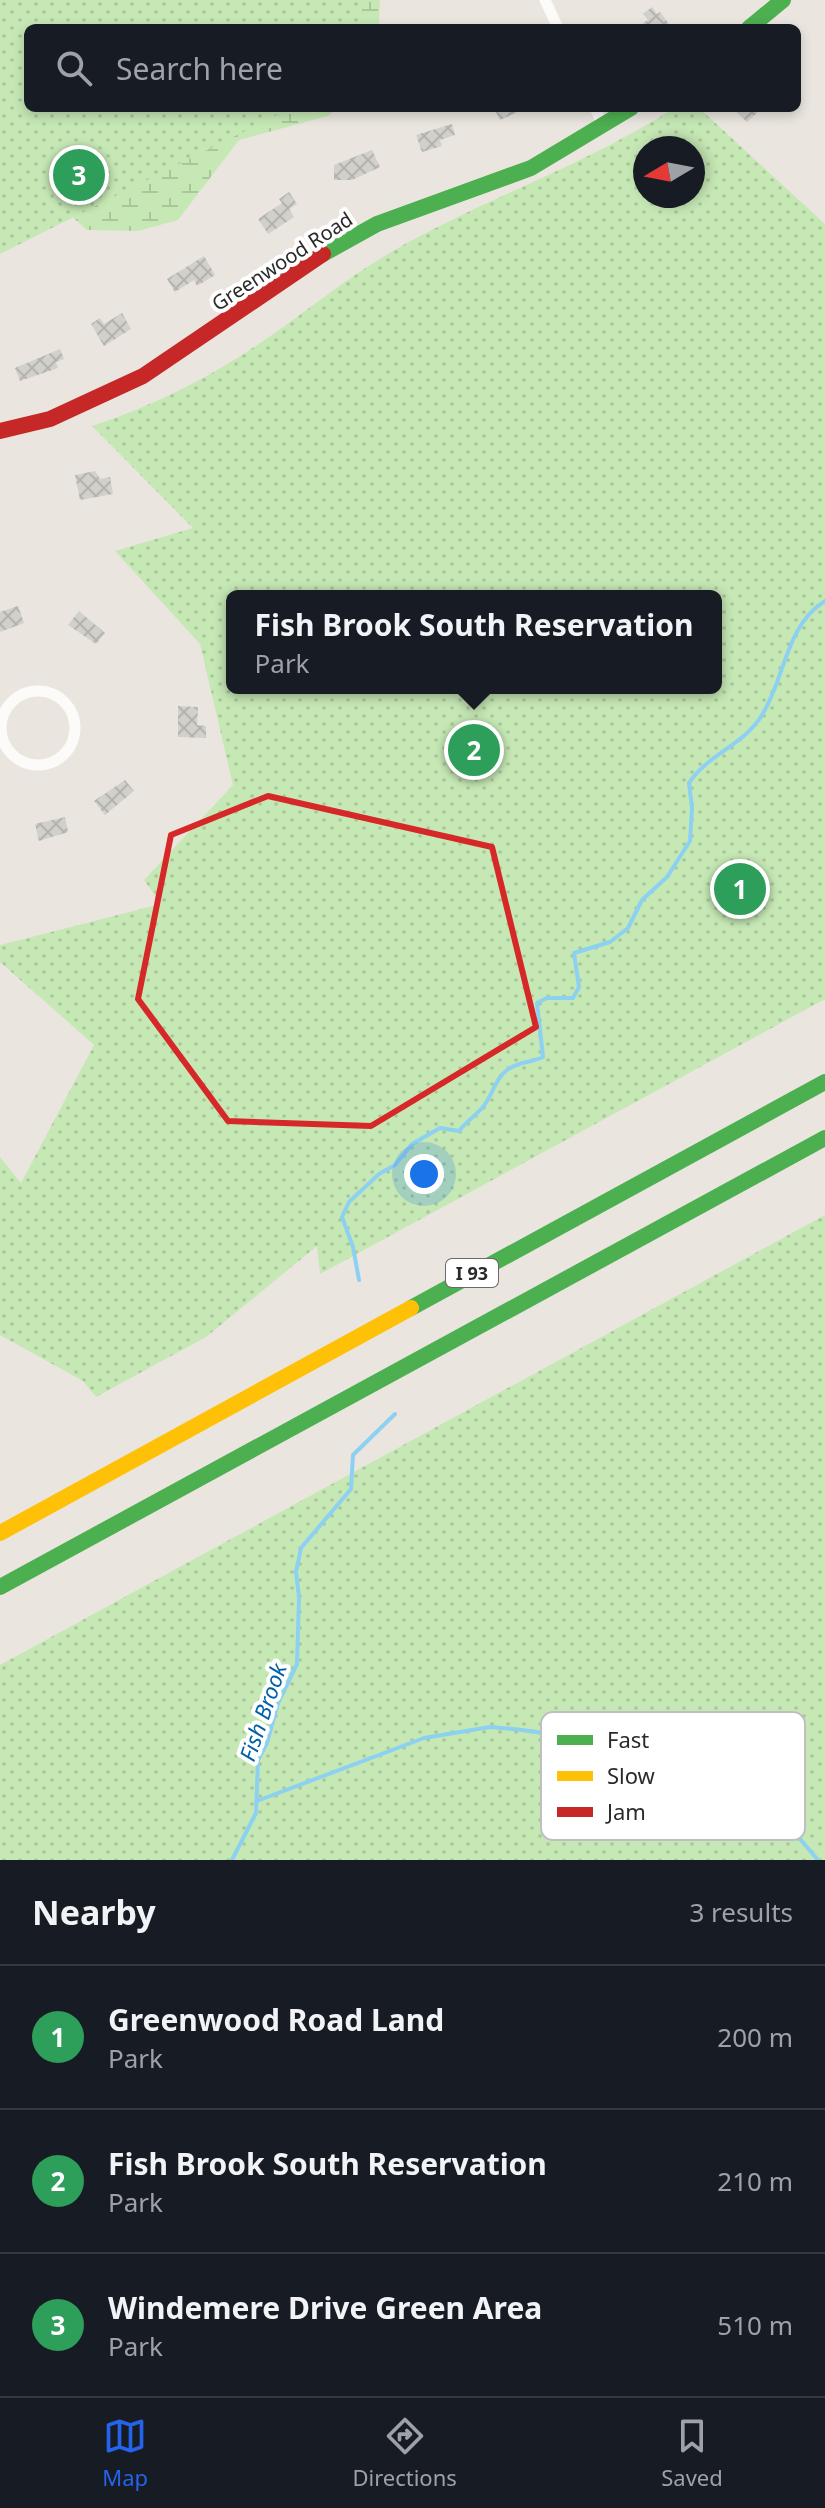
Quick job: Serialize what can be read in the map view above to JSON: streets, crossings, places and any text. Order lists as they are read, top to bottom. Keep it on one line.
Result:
{"streets":{"main road":["Greenwood Road","I 93"]},"water":["Fish Brook"],"legend":["Fast","Slow","Jam"],"north":"left","page":{"search":"Search here","pins":["3","2","1"],"popup":["Fish Brook South Reservation","Park"],"heading":["Nearby","3 results"],"list":[{"mark":"1","name":"Greenwood Road Land","note":"Park","value":"200 m"},{"mark":"2","name":"Fish Brook South Reservation","note":"Park","value":"210 m"},{"mark":"3","name":"Windemere Drive Green Area","note":"Park","value":"510 m"}],"nav":["Map","Directions","Saved"]}}
